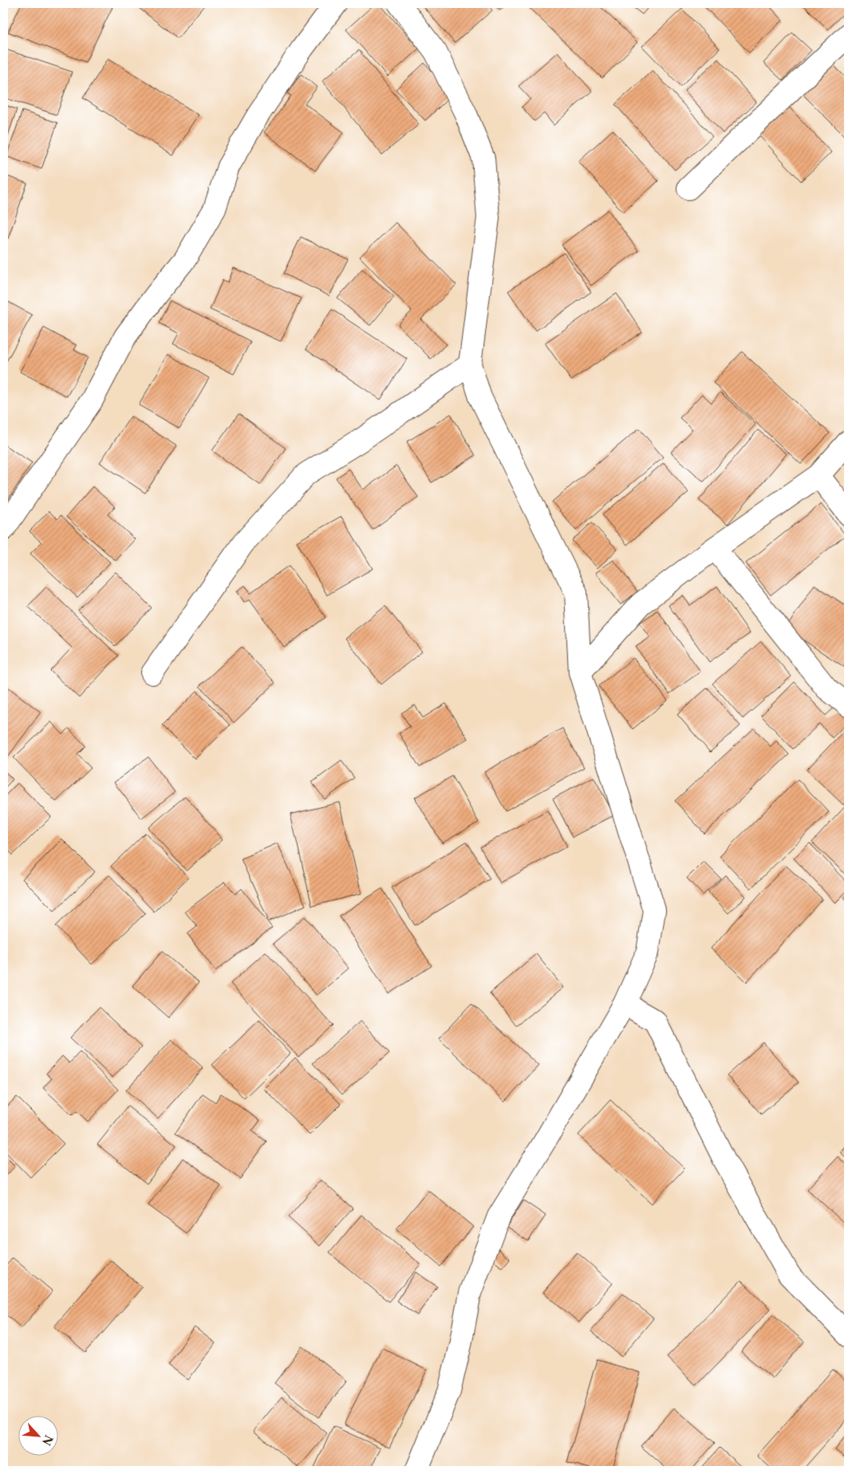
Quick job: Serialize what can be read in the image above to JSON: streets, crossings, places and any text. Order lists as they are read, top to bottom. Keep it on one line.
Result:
{"north":"bottom right"}
